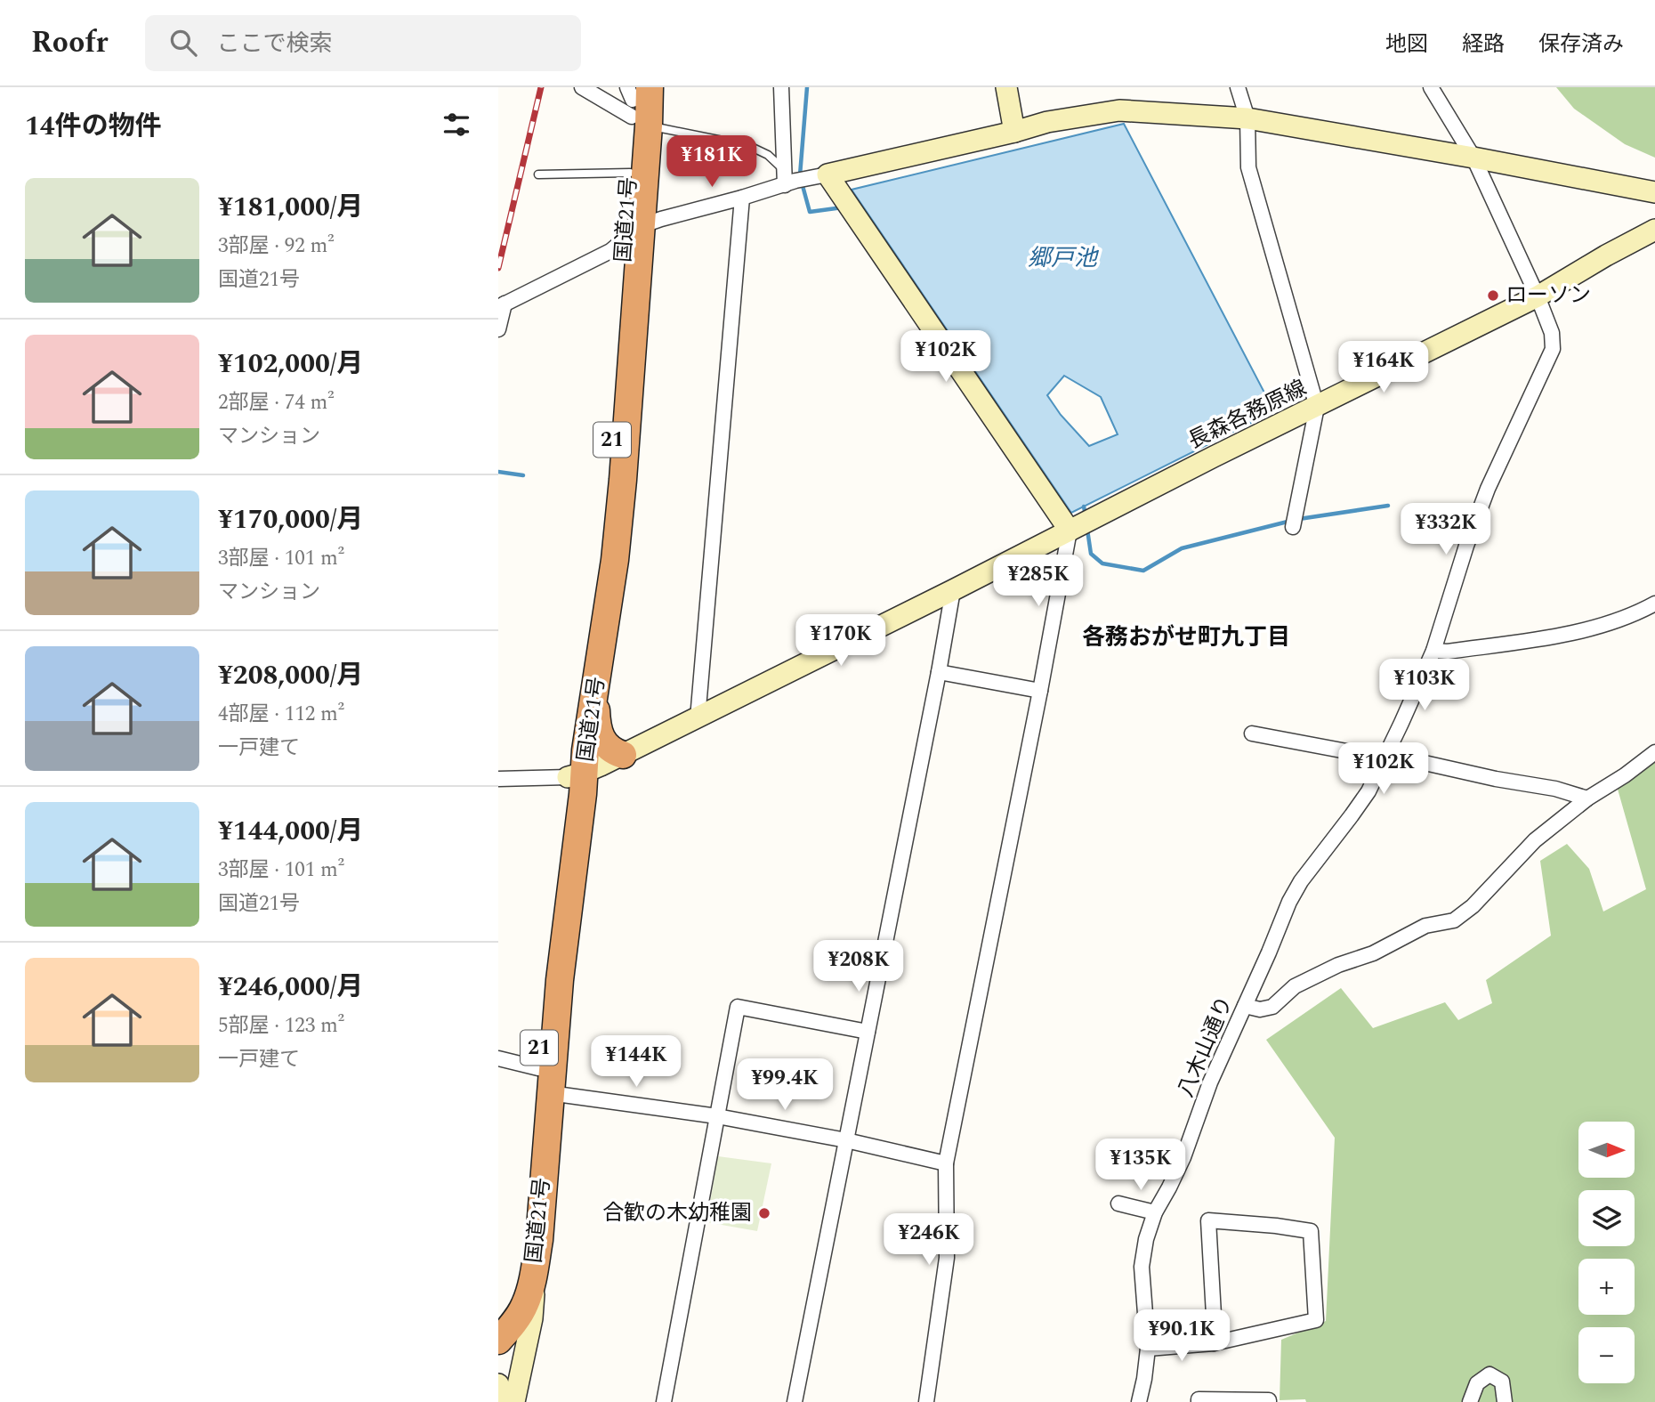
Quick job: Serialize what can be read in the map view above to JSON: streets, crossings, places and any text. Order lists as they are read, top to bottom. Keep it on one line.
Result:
{"streets":{"highway":["国道21号","21"],"street":["長森各務原線","八木山通り"]},"crossings":[["国道21号","長森各務原線"]],"districts":["各務おがせ町九丁目"],"water":["郷戸池"],"places":["ローソン","合歓の木幼稚園"],"north":"right","page":{"header":"Roofr","search":"ここで検索","nav":["地図","経路","保存済み"],"heading":"14件の物件","price":["¥181K","¥102K","¥164K","¥332K","¥285K","¥170K","¥103K","¥102K","¥208K","¥144K","¥99.4K","¥135K","¥246K","¥90.1K"],"list":[{"name":"¥181,000/月","note":"3部屋 · 92 m² · 国道21号"},{"name":"¥102,000/月","note":"2部屋 · 74 m² · マンション"},{"name":"¥170,000/月","note":"3部屋 · 101 m² · マンション"},{"name":"¥208,000/月","note":"4部屋 · 112 m² · 一戸建て"},{"name":"¥144,000/月","note":"3部屋 · 101 m² · 国道21号"},{"name":"¥246,000/月","note":"5部屋 · 123 m² · 一戸建て"}],"map_buttons":["+","−"]}}
